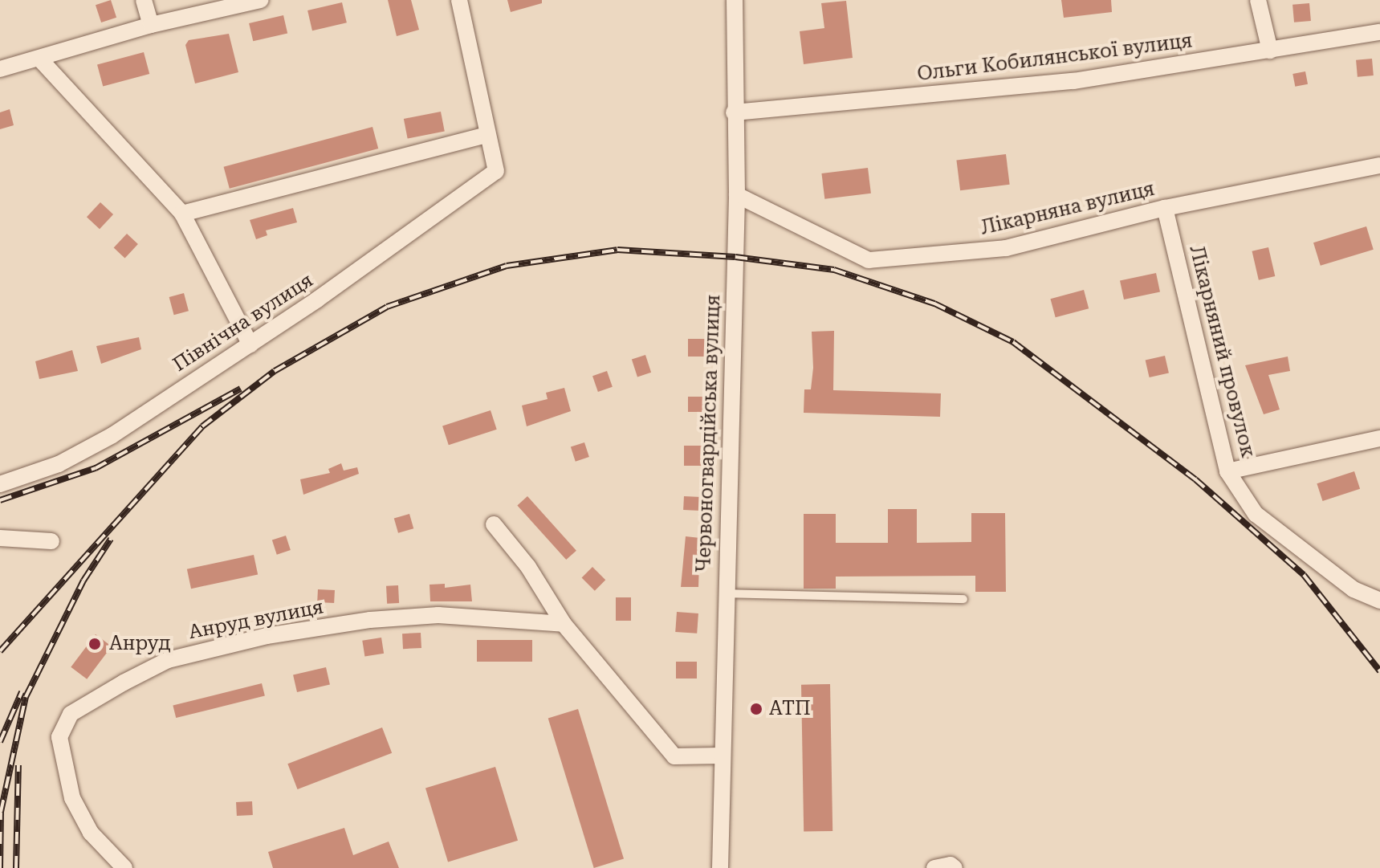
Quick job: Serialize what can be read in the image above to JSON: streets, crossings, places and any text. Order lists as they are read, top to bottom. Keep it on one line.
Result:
{"streets":{"street":["Ольги Кобилянської вулиця","Лікарняна вулиця","Північна вулиця","Лікарняний провулок","Червоногвардійська вулиця","Анруд вулиця"]},"crossings":[["Ольги Кобилянської вулиця","Червоногвардійська вулиця"],["Лікарняна вулиця","Лікарняний провулок"],["Лікарняна вулиця","Червоногвардійська вулиця"]],"places":["Анруд","АТП"]}
